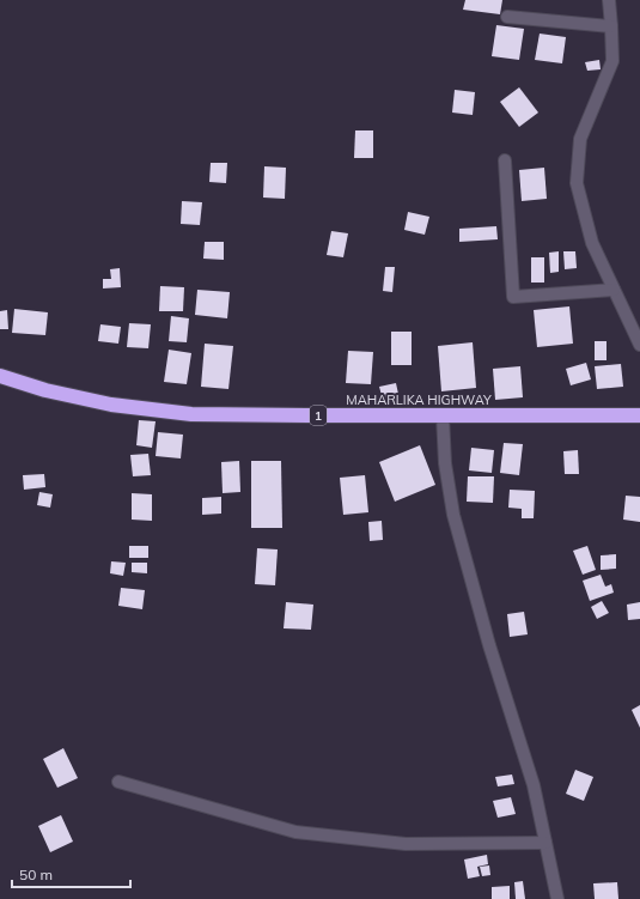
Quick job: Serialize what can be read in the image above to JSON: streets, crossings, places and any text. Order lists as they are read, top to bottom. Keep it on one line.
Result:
{"streets":{"highway":["MAHARLIKA HIGHWAY","1"]},"scale_bar":"50 m"}
